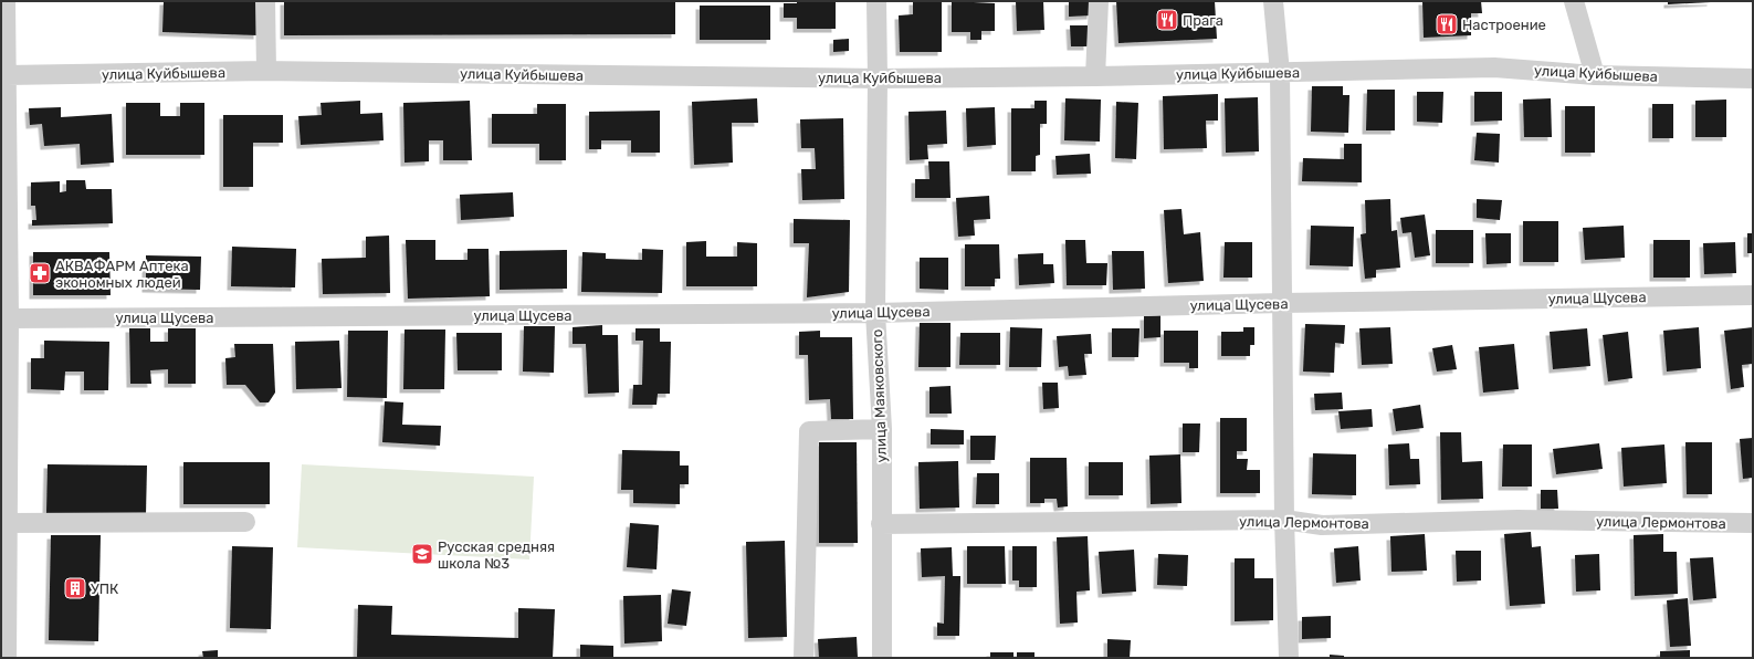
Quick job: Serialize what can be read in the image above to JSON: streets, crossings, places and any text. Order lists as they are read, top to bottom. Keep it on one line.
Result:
{"streets":{"street":["улица Куйбышева","улица Щусева","улица Маяковского","улица Лермонтова"]},"crossings":[["улица Куйбышева","улица Маяковского"],["улица Щусева","улица Маяковского"],["улица Маяковского","улица Лермонтова"]],"places":{"restaurant":["Прага","Настроение"],"pharmacy":["АКВАФАРМ Аптека экономных людей"],"school or university":["Русская средняя школа №3"],"building":["УПК"]}}
